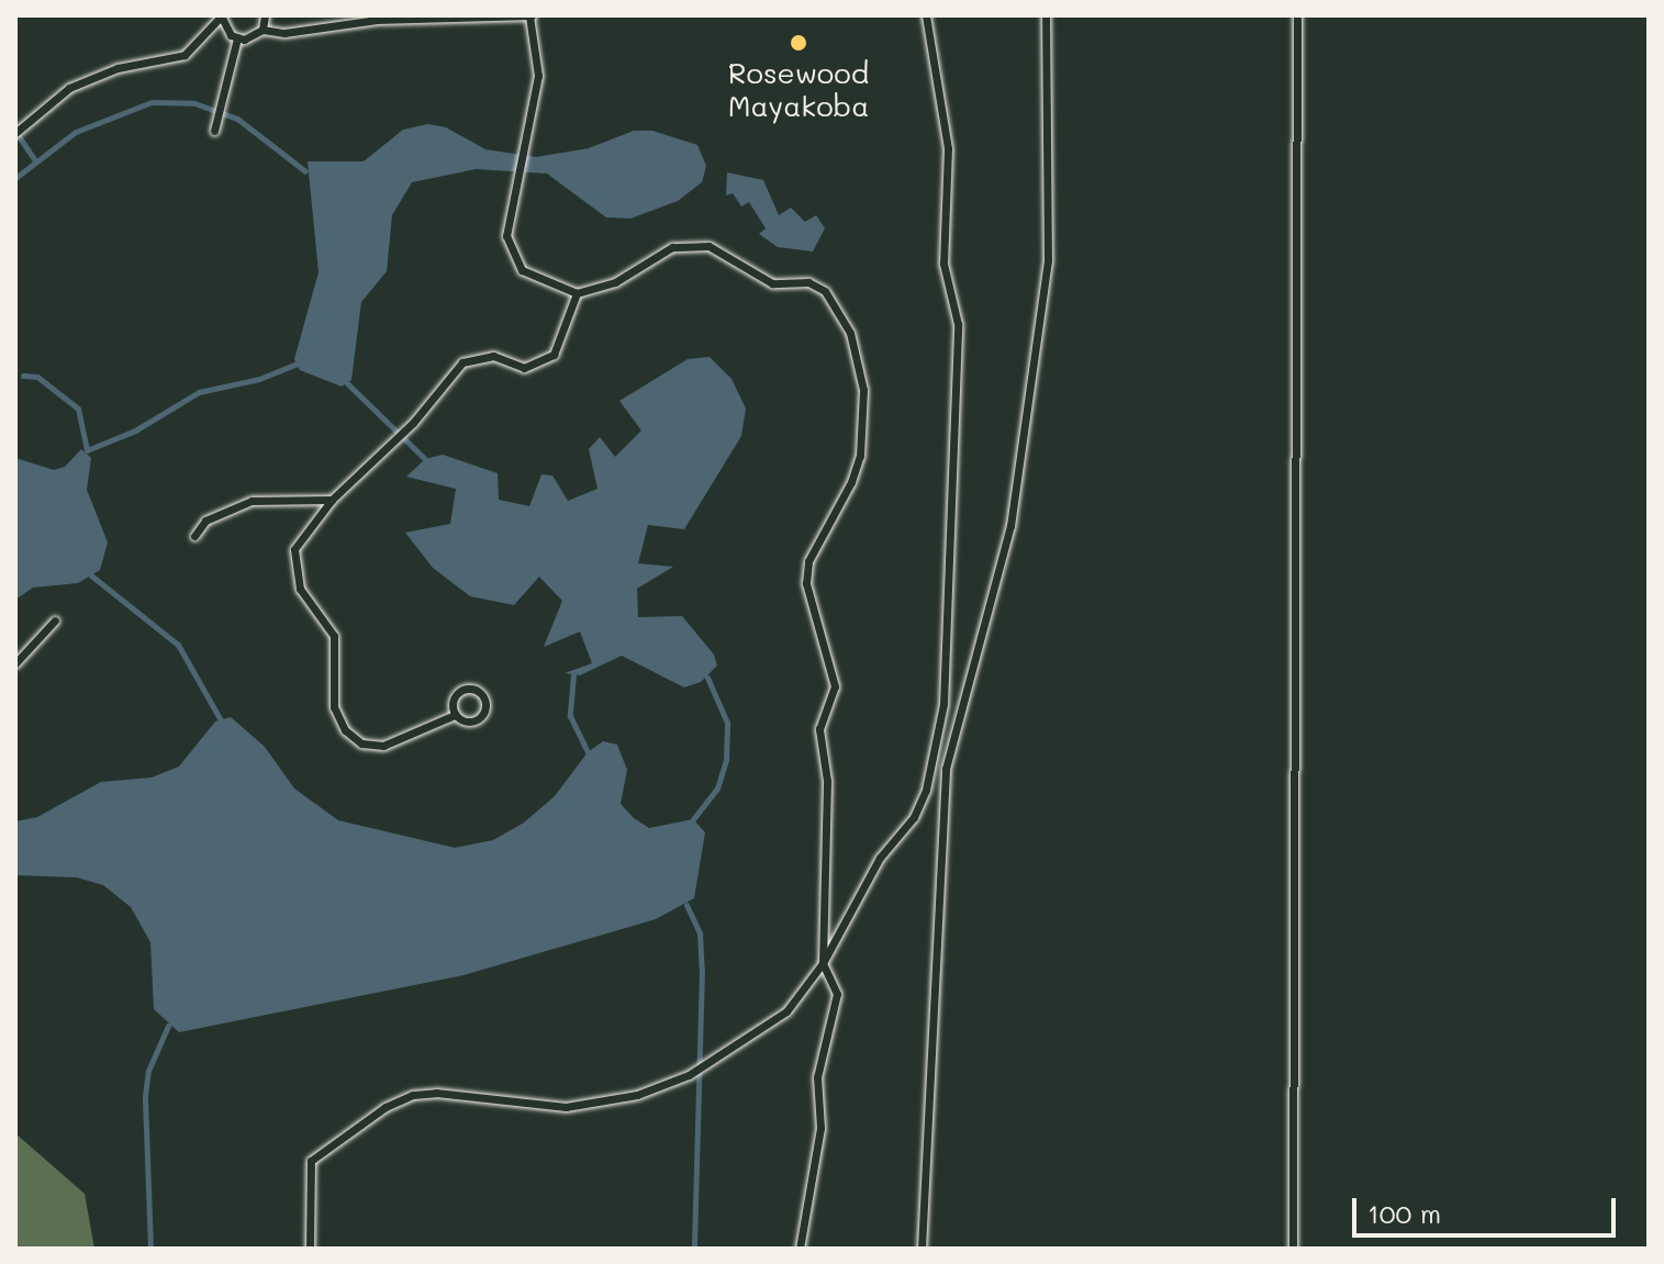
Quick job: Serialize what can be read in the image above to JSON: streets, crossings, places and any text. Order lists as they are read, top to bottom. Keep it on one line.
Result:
{"places":["Rosewood Mayakoba"],"scale_bar":"100 m"}
